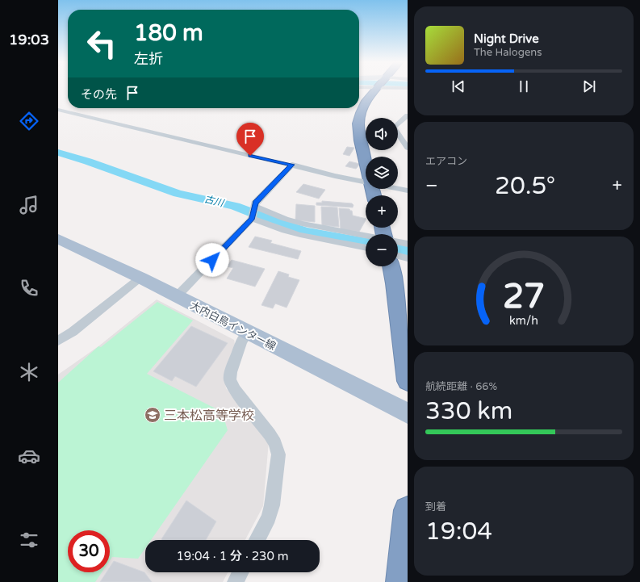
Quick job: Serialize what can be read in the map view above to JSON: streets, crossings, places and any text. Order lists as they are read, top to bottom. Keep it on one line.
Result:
{"streets":{"main road":["大内白鳥インター線"]},"water":["古川"],"places":{"school or university":["三本松高等学校"]},"page":{"tabs":"19:03","turn":["180 m","左折"],"song":["Night Drive","The Halogens"],"then":"その先","map_buttons":["+","−"],"tile":["エアコン",["航続距離 · 66%","330 km"],["到着","19:04"]],"heat":["−","20.5°","+"],"limit":"30","trip":"19:04 · 1 分 · 230 m","gauge":["27","km/h"]}}
